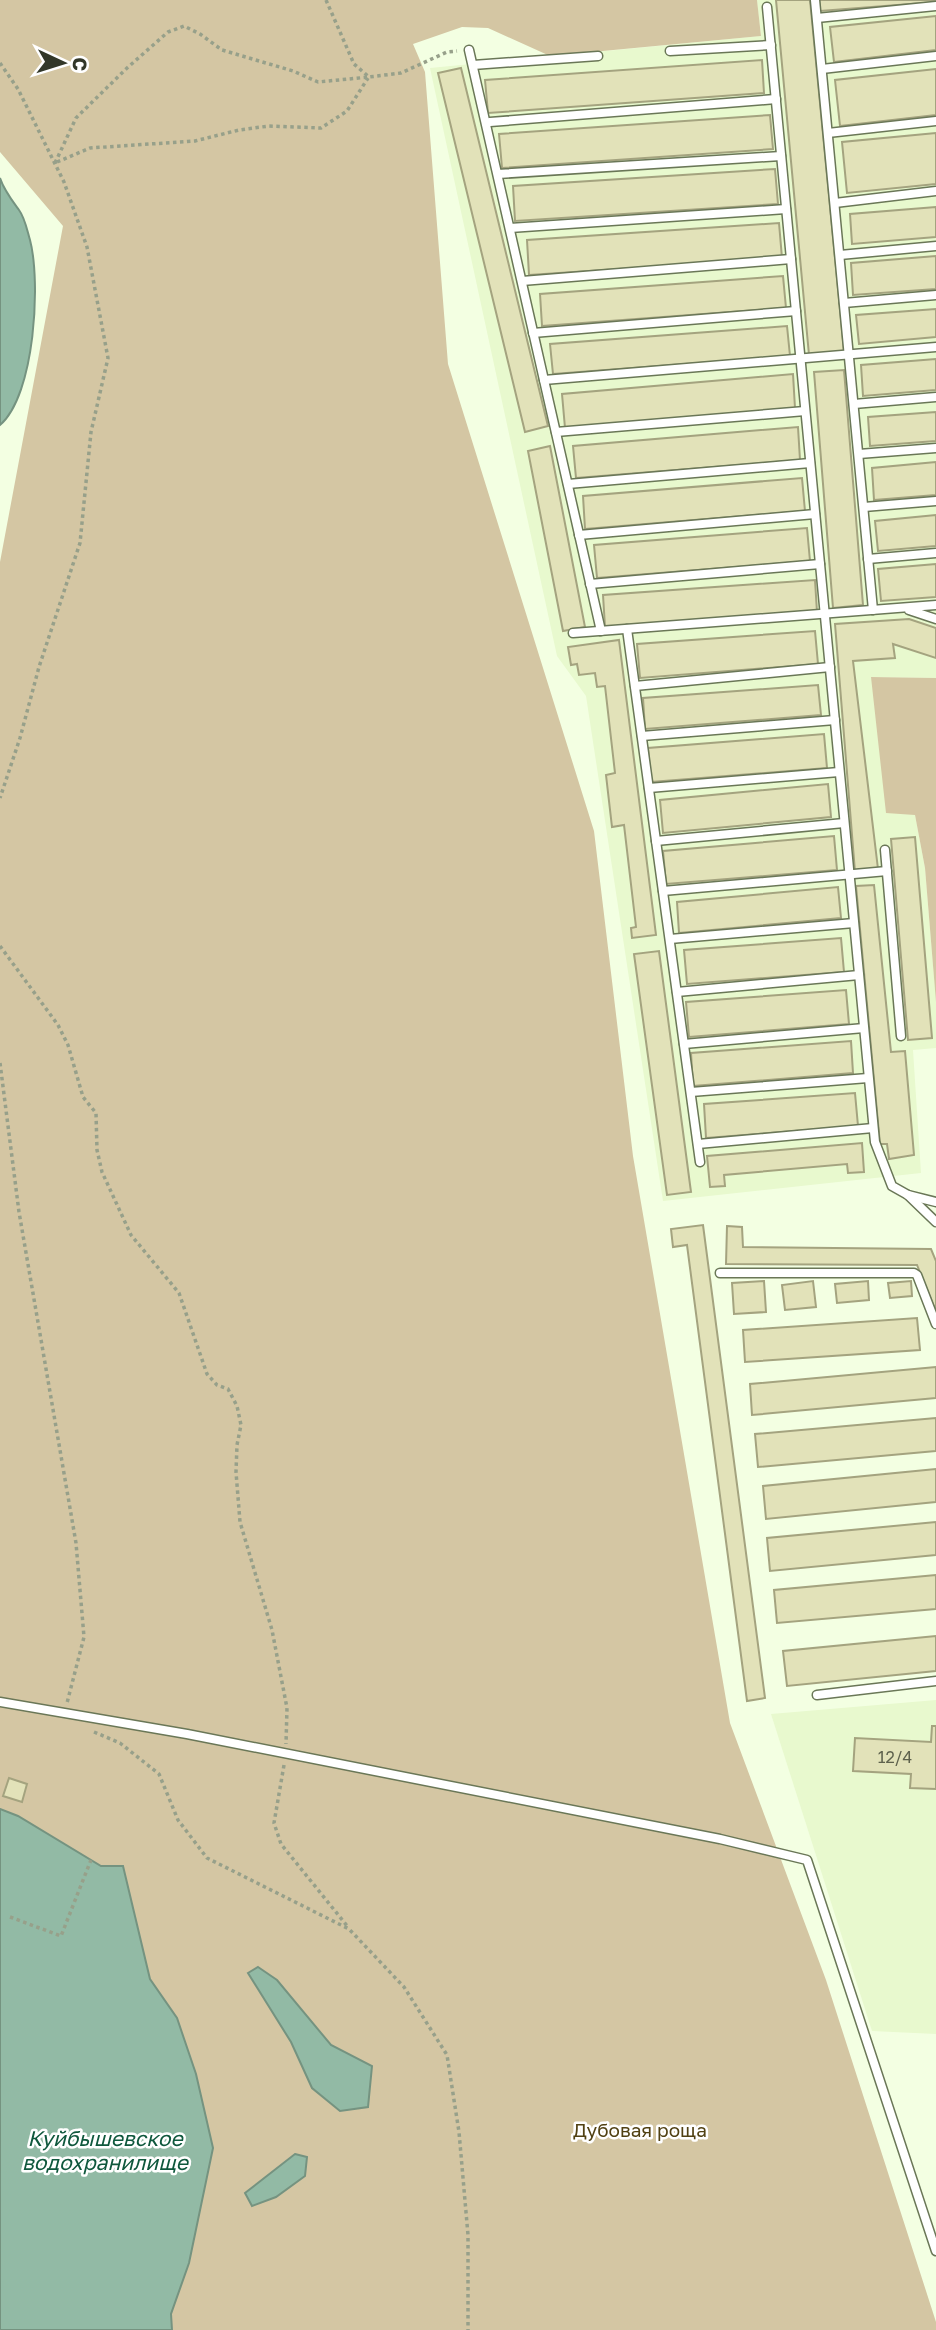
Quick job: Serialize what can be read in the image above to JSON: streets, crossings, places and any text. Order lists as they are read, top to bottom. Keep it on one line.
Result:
{"water":["Куйбышевское водохранилище"],"parks":["Дубовая роща"],"house_numbers":["12/4"],"north":"right"}
